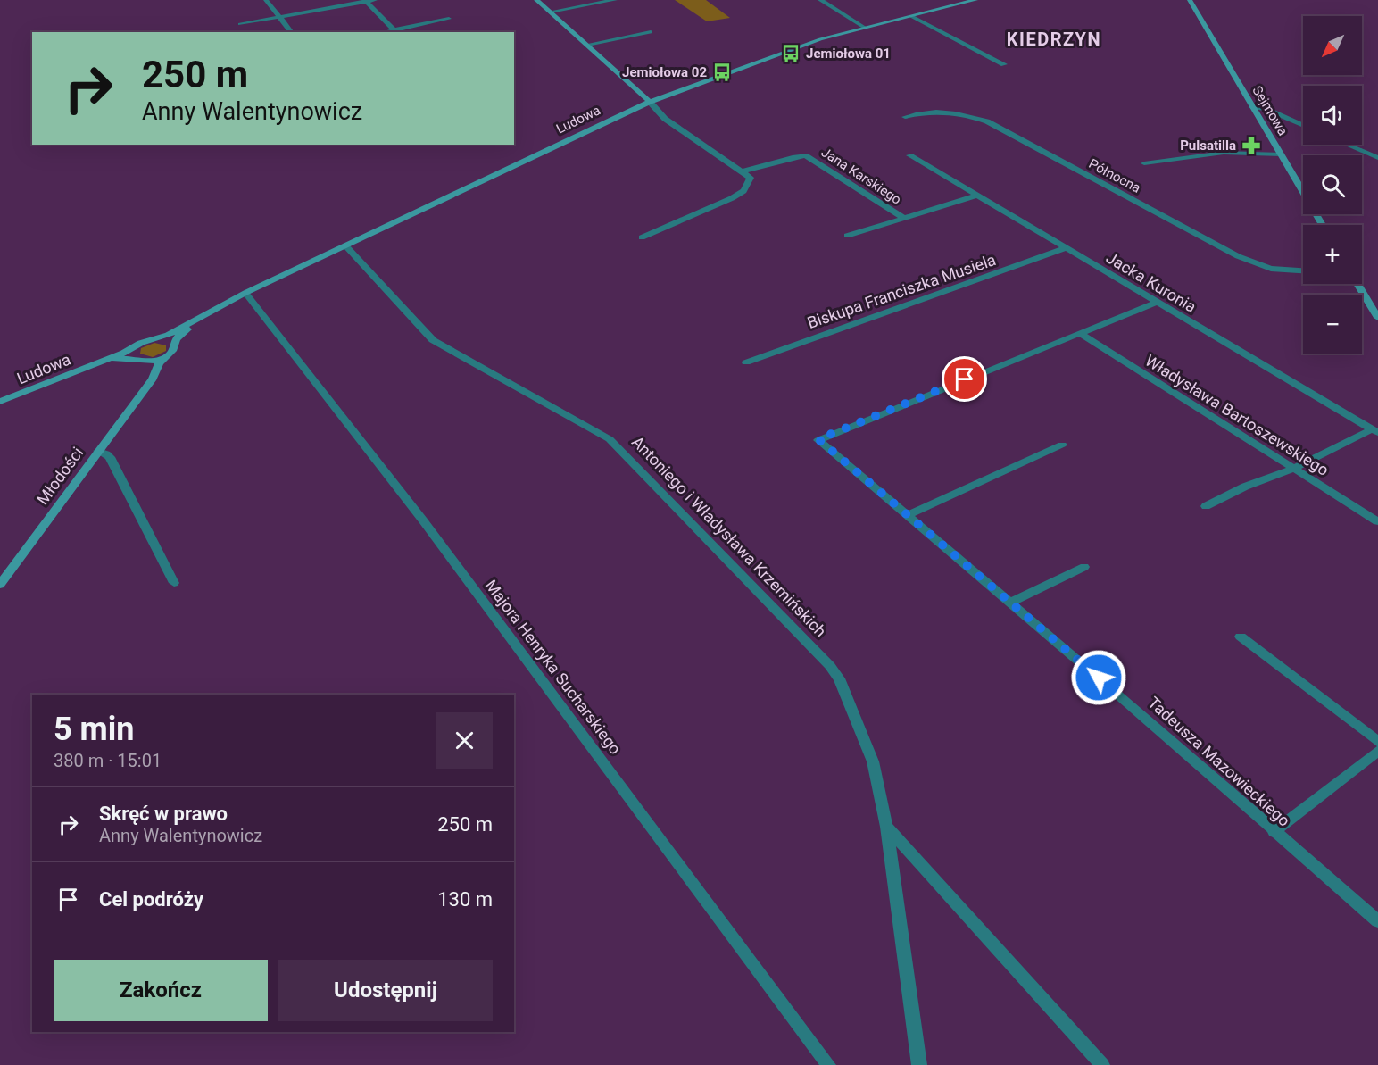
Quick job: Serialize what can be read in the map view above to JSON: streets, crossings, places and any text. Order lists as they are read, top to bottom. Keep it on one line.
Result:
{"streets":{"main road":["Sejmowa","Ludowa","Młodości"],"street":["Jana Karskiego","Północna","Jacka Kuronia","Biskupa Franciszka Musiela","Władysława Bartoszewskiego","Antoniego i Władysława Krzemińskich","Majora Henryka Sucharskiego","Tadeusza Mazowieckiego"]},"crossings":[["Ludowa","Młodości"],["Ludowa","Antoniego i Władysława Krzemińskich"],["Ludowa","Majora Henryka Sucharskiego"],["Jacka Kuronia","Biskupa Franciszka Musiela"],["Władysława Bartoszewskiego","Tadeusza Mazowieckiego"]],"districts":["KIEDRZYN"],"places":{"bus stop":["Jemiołowa 01","Jemiołowa 02"],"pharmacy":["Pulsatilla"]},"north":"bottom left","page":{"map_buttons":["+","−"],"turn":["250 m","Anny Walentynowicz"],"heading":["5 min","380 m · 15:01"],"list":[{"name":"Skręć w prawo","note":"Anny Walentynowicz","value":"250 m"},{"name":"Cel podróży","value":"130 m"}],"buttons":["Zakończ","Udostępnij"]}}
